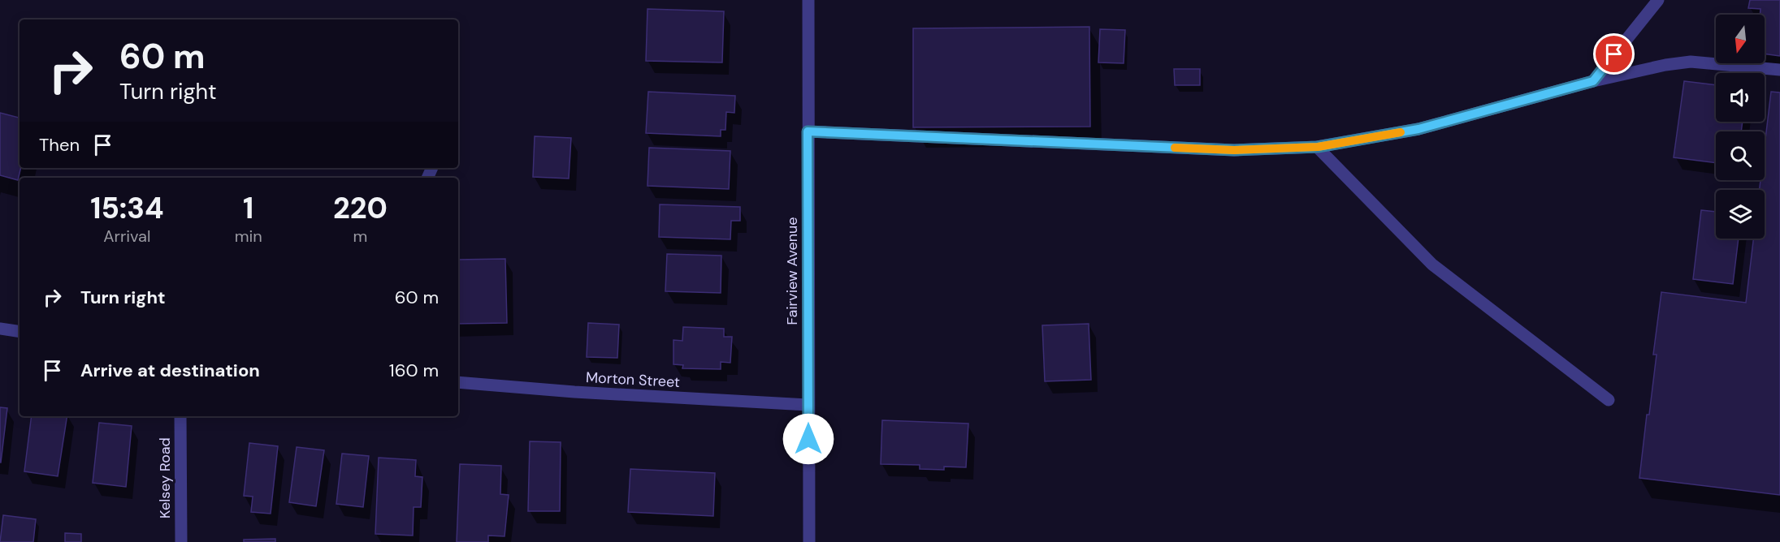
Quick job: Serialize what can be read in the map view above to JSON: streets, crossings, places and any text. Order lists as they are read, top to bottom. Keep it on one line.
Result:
{"streets":{"street":["Fairview Avenue","Morton Street","Kelsey Road"]},"crossings":[["Fairview Avenue","Morton Street"]],"north":"bottom","page":{"turn":["60 m","Turn right"],"then":"Then","eta":["15:34","Arrival","1","min","220","m"],"list":[{"name":"Turn right","value":"60 m"},{"name":"Arrive at destination","value":"160 m"}]}}
